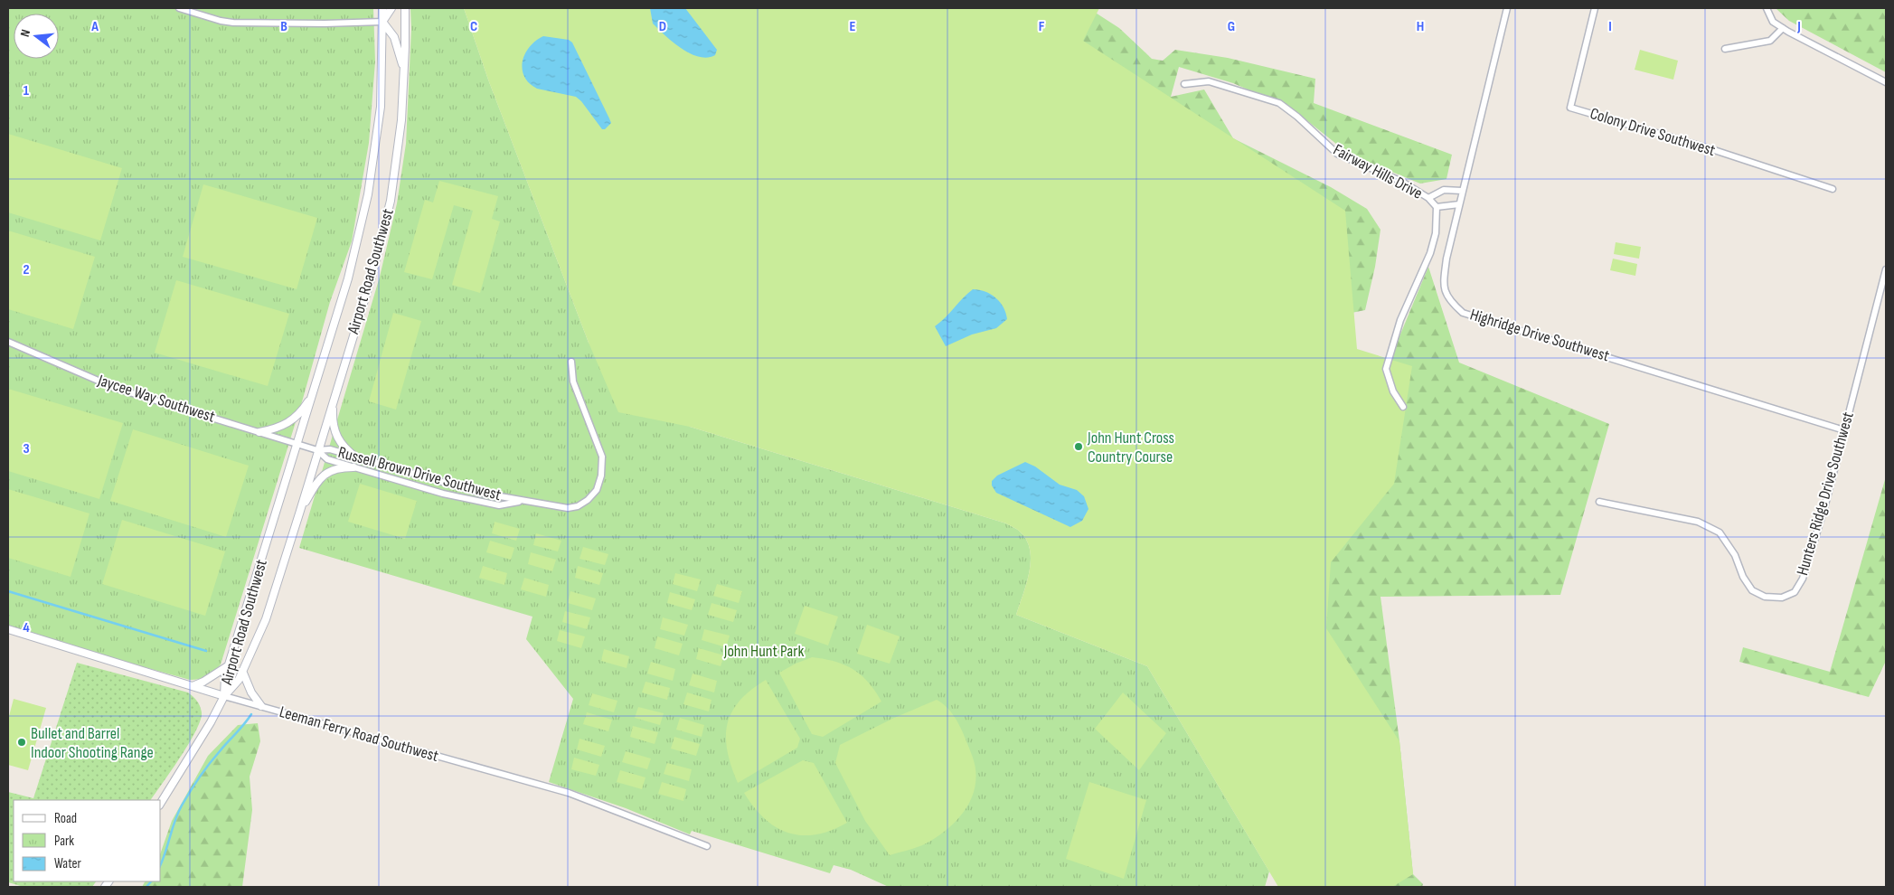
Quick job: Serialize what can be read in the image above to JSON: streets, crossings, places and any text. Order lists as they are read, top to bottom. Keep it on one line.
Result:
{"streets":{"street":["Colony Drive Southwest","Fairway Hills Drive","Airport Road Southwest","Highridge Drive Southwest","Jaycee Way Southwest","Russell Brown Drive Southwest","Hunters Ridge Drive Southwest","Leeman Ferry Road Southwest"]},"crossings":[["Fairway Hills Drive","Highridge Drive Southwest"],["Airport Road Southwest","Jaycee Way Southwest"],["Airport Road Southwest","Russell Brown Drive Southwest"],["Airport Road Southwest","Leeman Ferry Road Southwest"],["Highridge Drive Southwest","Hunters Ridge Drive Southwest"],["Jaycee Way Southwest","Russell Brown Drive Southwest"]],"parks":["John Hunt Park"],"places":["John Hunt Cross Country Course","Bullet and Barrel Indoor Shooting Range"],"legend":["Road","Park","Water"],"north":"left","grid":{"columns":["A","B","C","D","E","F","G","H","I","J"],"rows":["1","2","3","4"]}}
